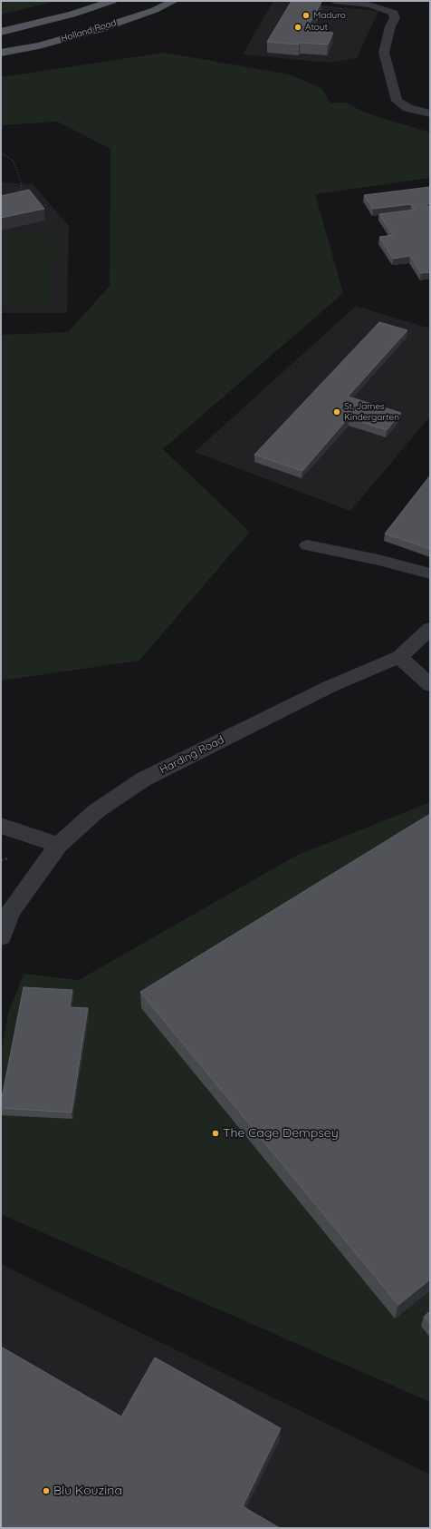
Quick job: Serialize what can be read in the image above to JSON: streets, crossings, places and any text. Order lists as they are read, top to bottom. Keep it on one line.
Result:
{"streets":{"main road":["Holland Road"],"street":["Harding Road"]},"places":["Maduro","Atout","St. James Kindergarten","The Cage Dempsey","Blu Kouzina"]}
